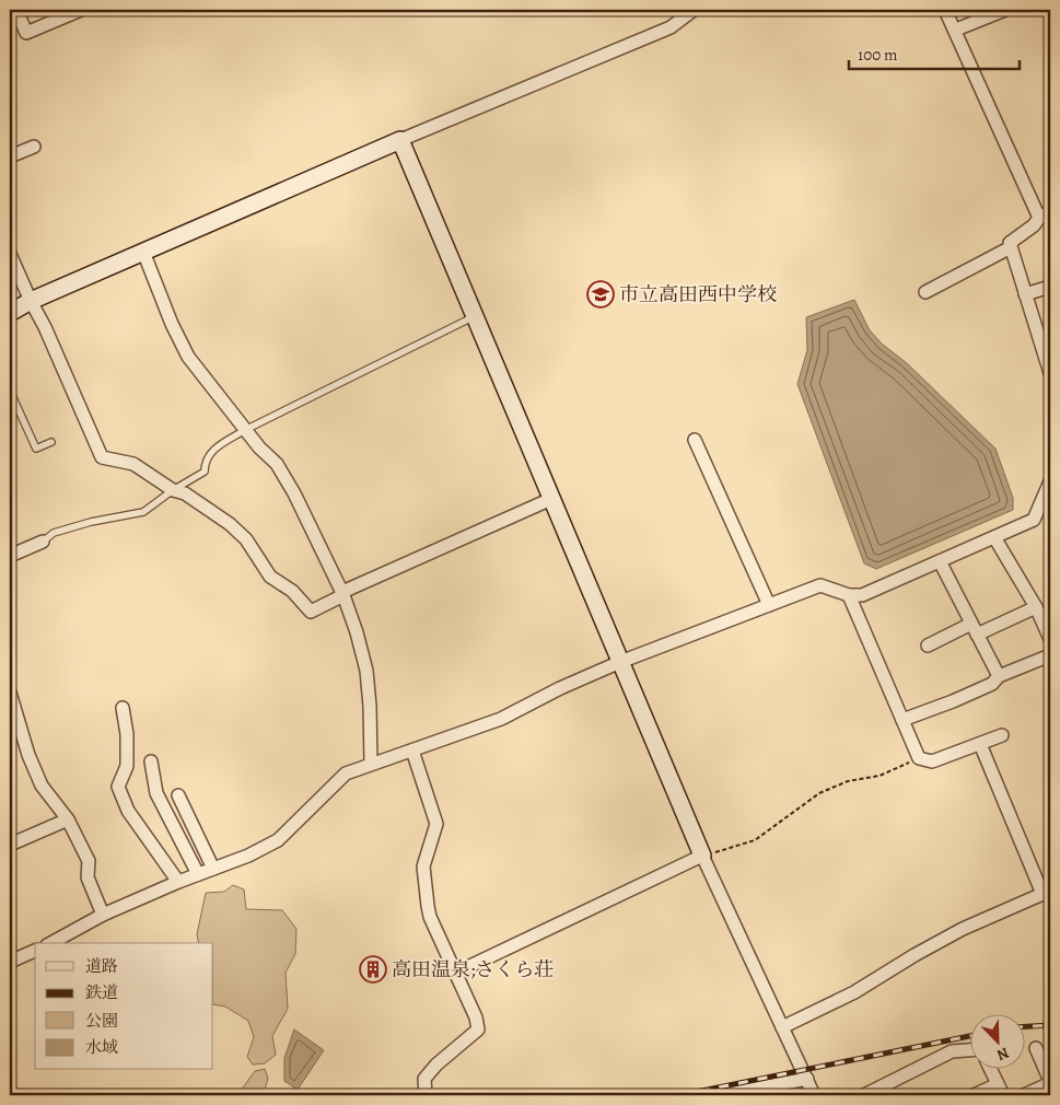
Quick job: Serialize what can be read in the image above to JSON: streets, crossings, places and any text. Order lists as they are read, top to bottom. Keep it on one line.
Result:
{"places":{"school or university":["市立高田西中学校"],"building":["高田温泉;さくら荘"]},"legend":["道路","鉄道","公園","水域"],"scale_bar":"100 m","north":"bottom right"}
